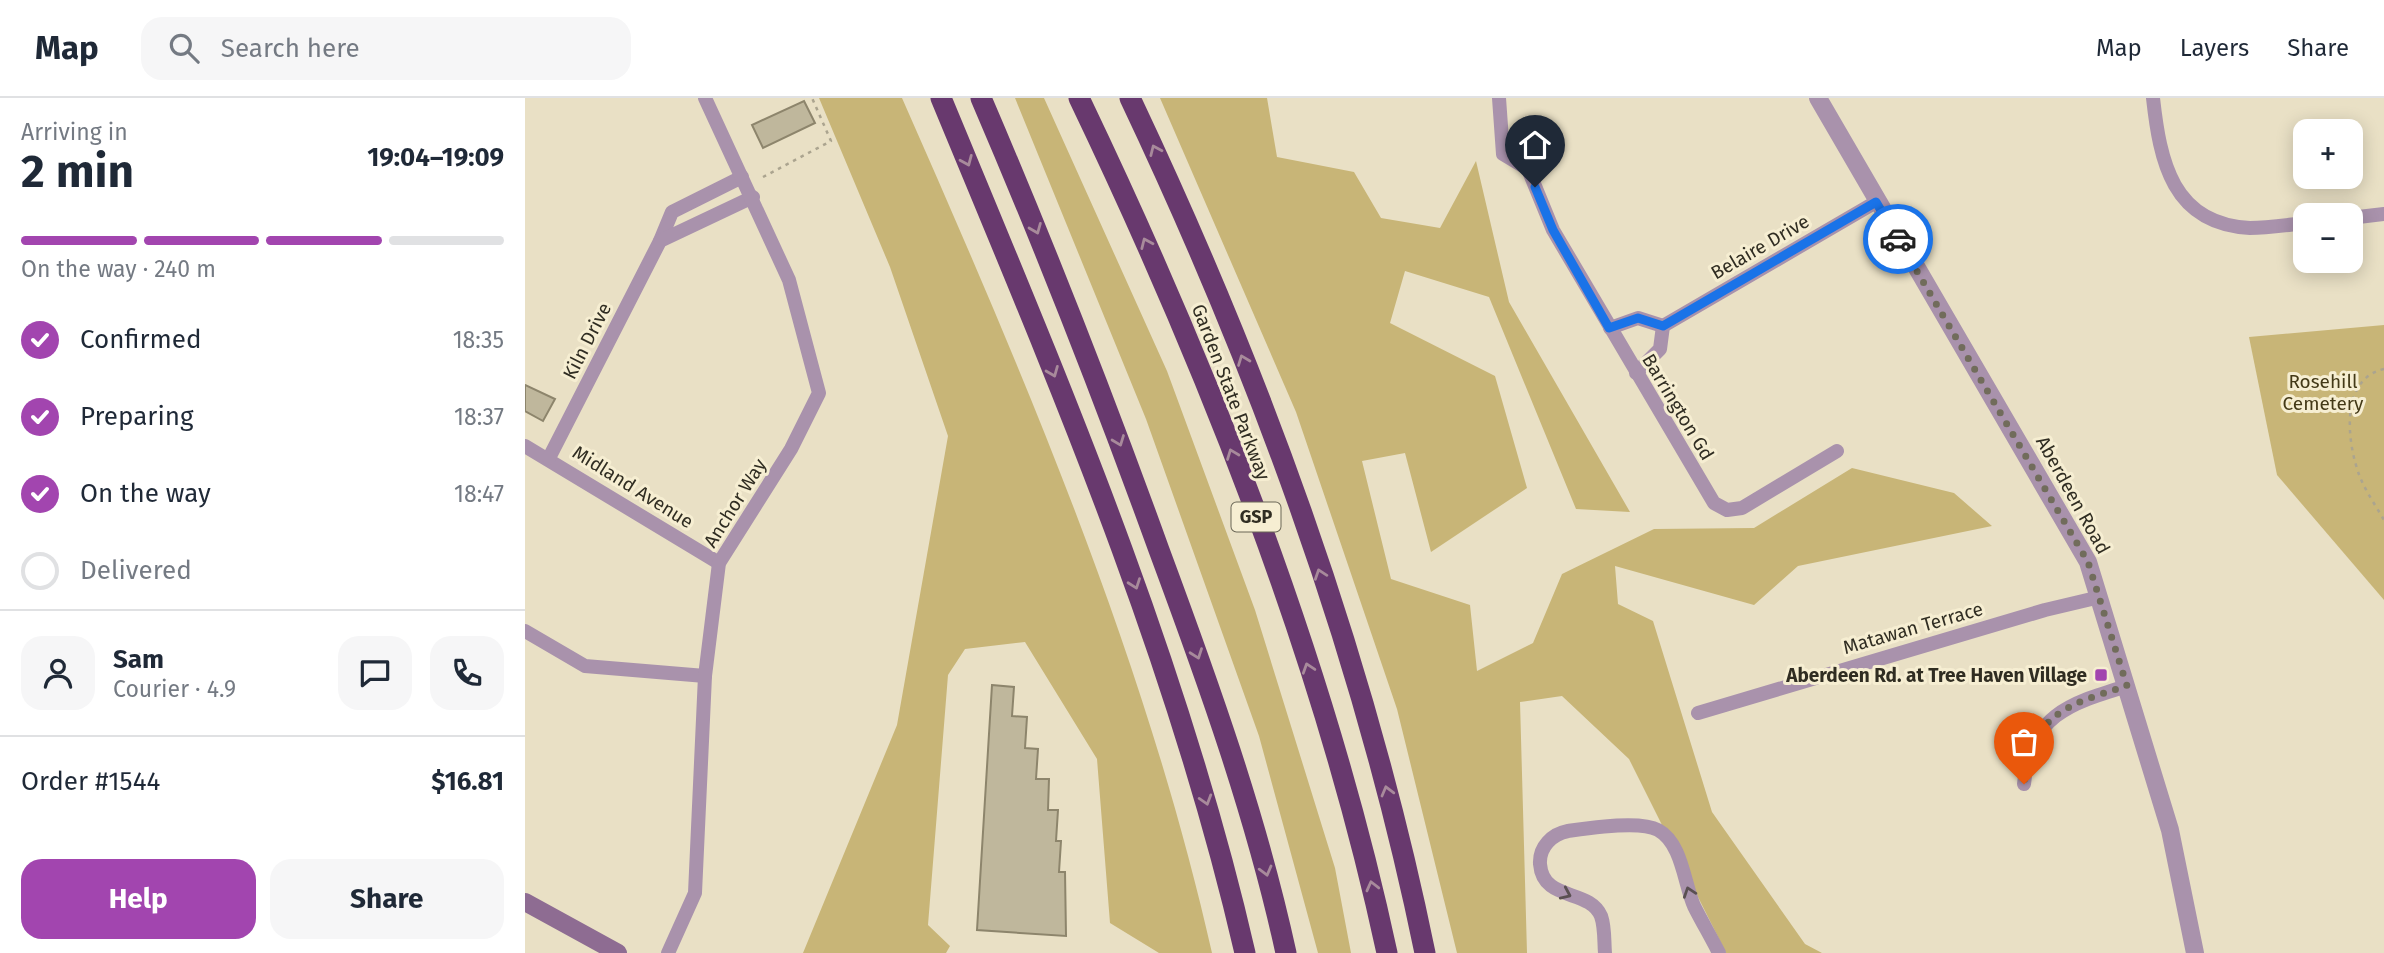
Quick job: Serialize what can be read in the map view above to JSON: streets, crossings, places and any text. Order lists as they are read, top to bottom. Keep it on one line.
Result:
{"streets":{"highway":["Garden State Parkway","GSP"],"street":["Belaire Drive","Kiln Drive","Barrington Gd","Midland Avenue","Aberdeen Road","Anchor Way","Matawan Terrace"]},"crossings":[["Belaire Drive","Aberdeen Road"],["Kiln Drive","Midland Avenue"],["Kiln Drive","Anchor Way"],["Midland Avenue","Anchor Way"],["Aberdeen Road","Matawan Terrace"]],"parks":["Rosehill Cemetery"],"places":{"transit":["Aberdeen Rd. at Tree Haven Village"]},"page":{"header":"Map","search":"Search here","nav":["Map","Layers","Share"],"heading":["2 min","Arriving in","19:04–19:09"],"panel":["Sam","Courier · 4.9","Order #1544","$16.81"],"map_buttons":["+","−"],"bar":"On the way · 240 m","list":[["Confirmed","18:35"],["Preparing","18:37"],["On the way","18:47"],"Delivered"],"buttons":["Help","Share"]}}
